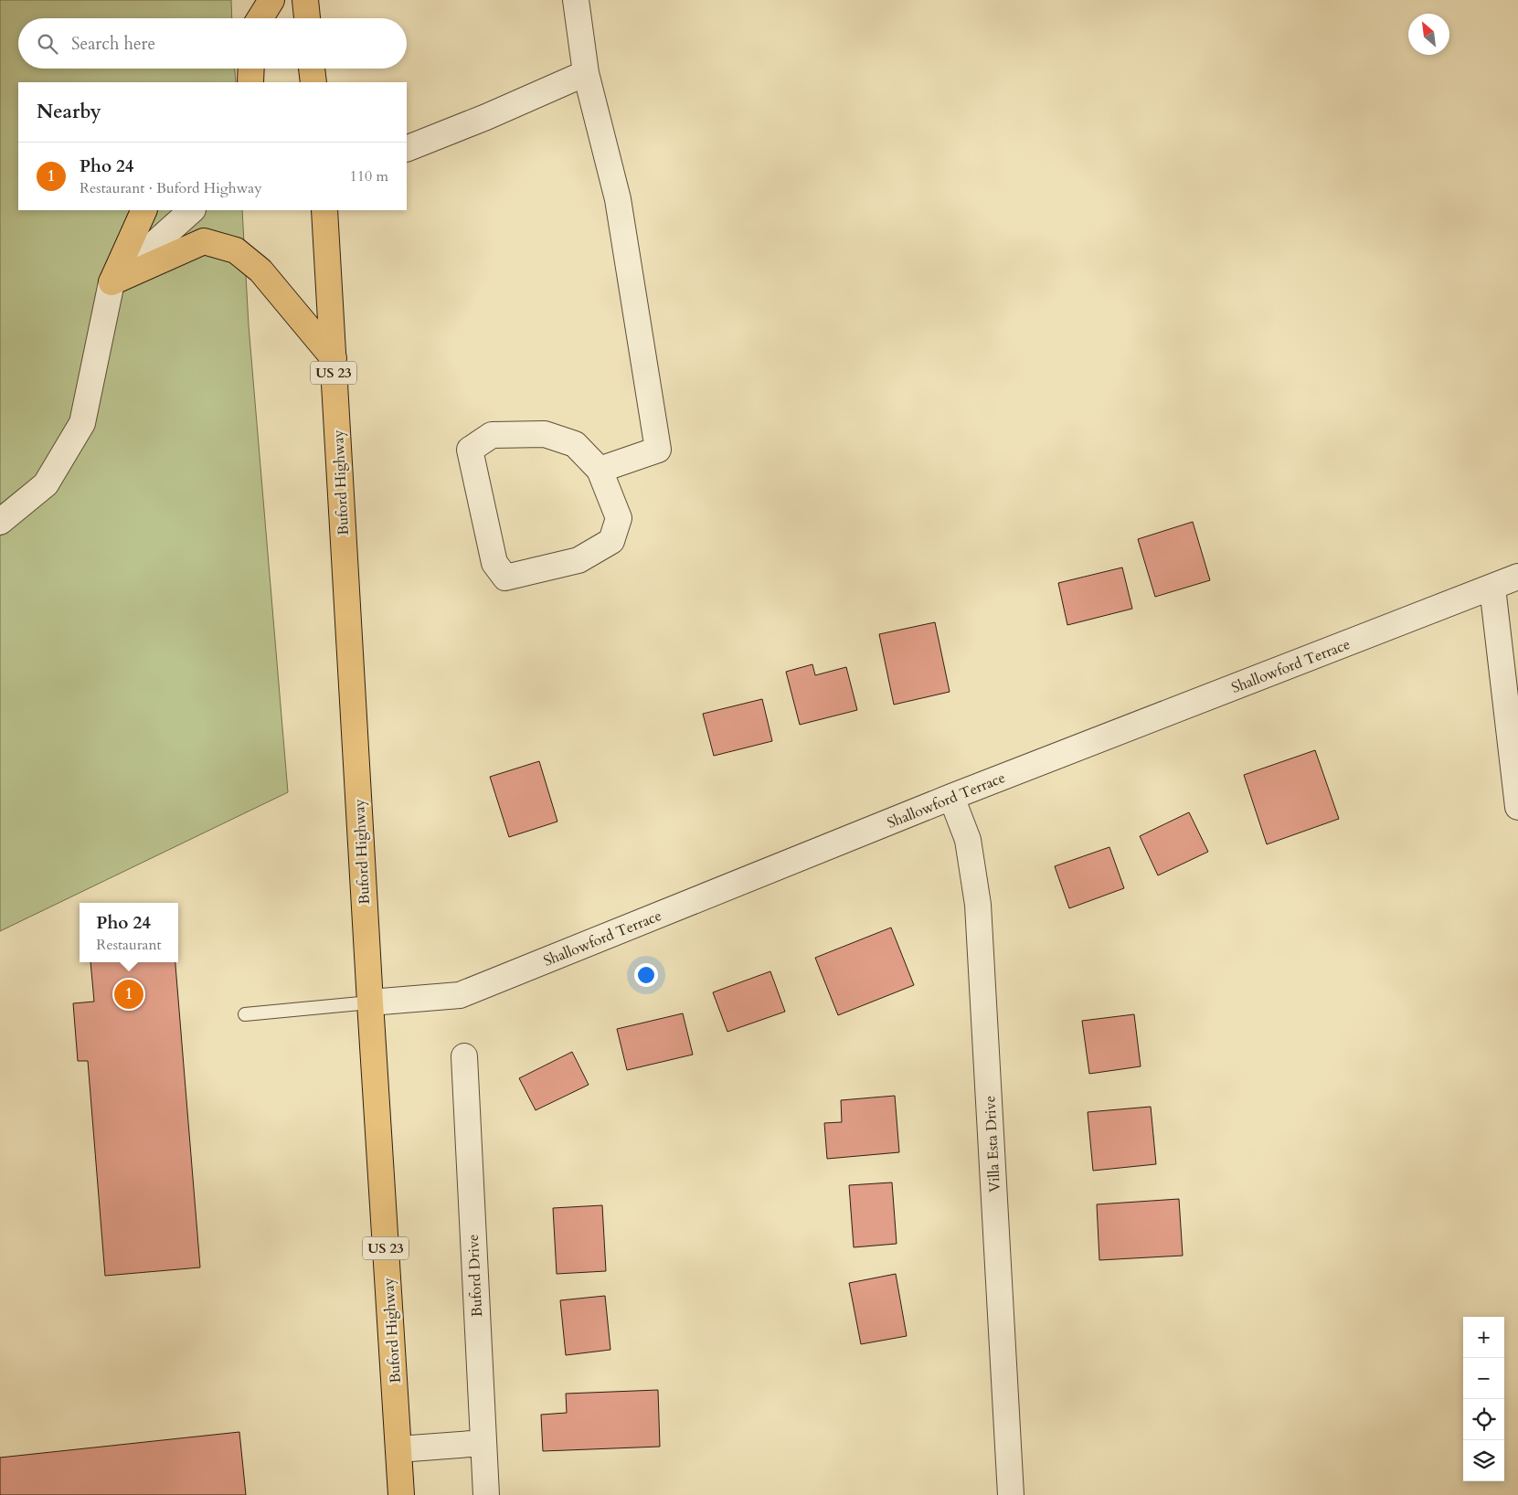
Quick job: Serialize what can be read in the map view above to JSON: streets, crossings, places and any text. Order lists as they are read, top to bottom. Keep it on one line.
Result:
{"streets":{"main road":["US 23","Buford Highway"],"street":["Shallowford Terrace","Villa Esta Drive","Buford Drive"]},"crossings":[["Buford Highway","Shallowford Terrace"],["Shallowford Terrace","Villa Esta Drive"]],"north":"top left","page":{"search":"Search here","heading":"Nearby","list":[{"mark":"1","name":"Pho 24","note":"Restaurant · Buford Highway","value":"110 m"}],"popup":["Pho 24","Restaurant"],"pins":"1","map_buttons":["+","−"]}}
